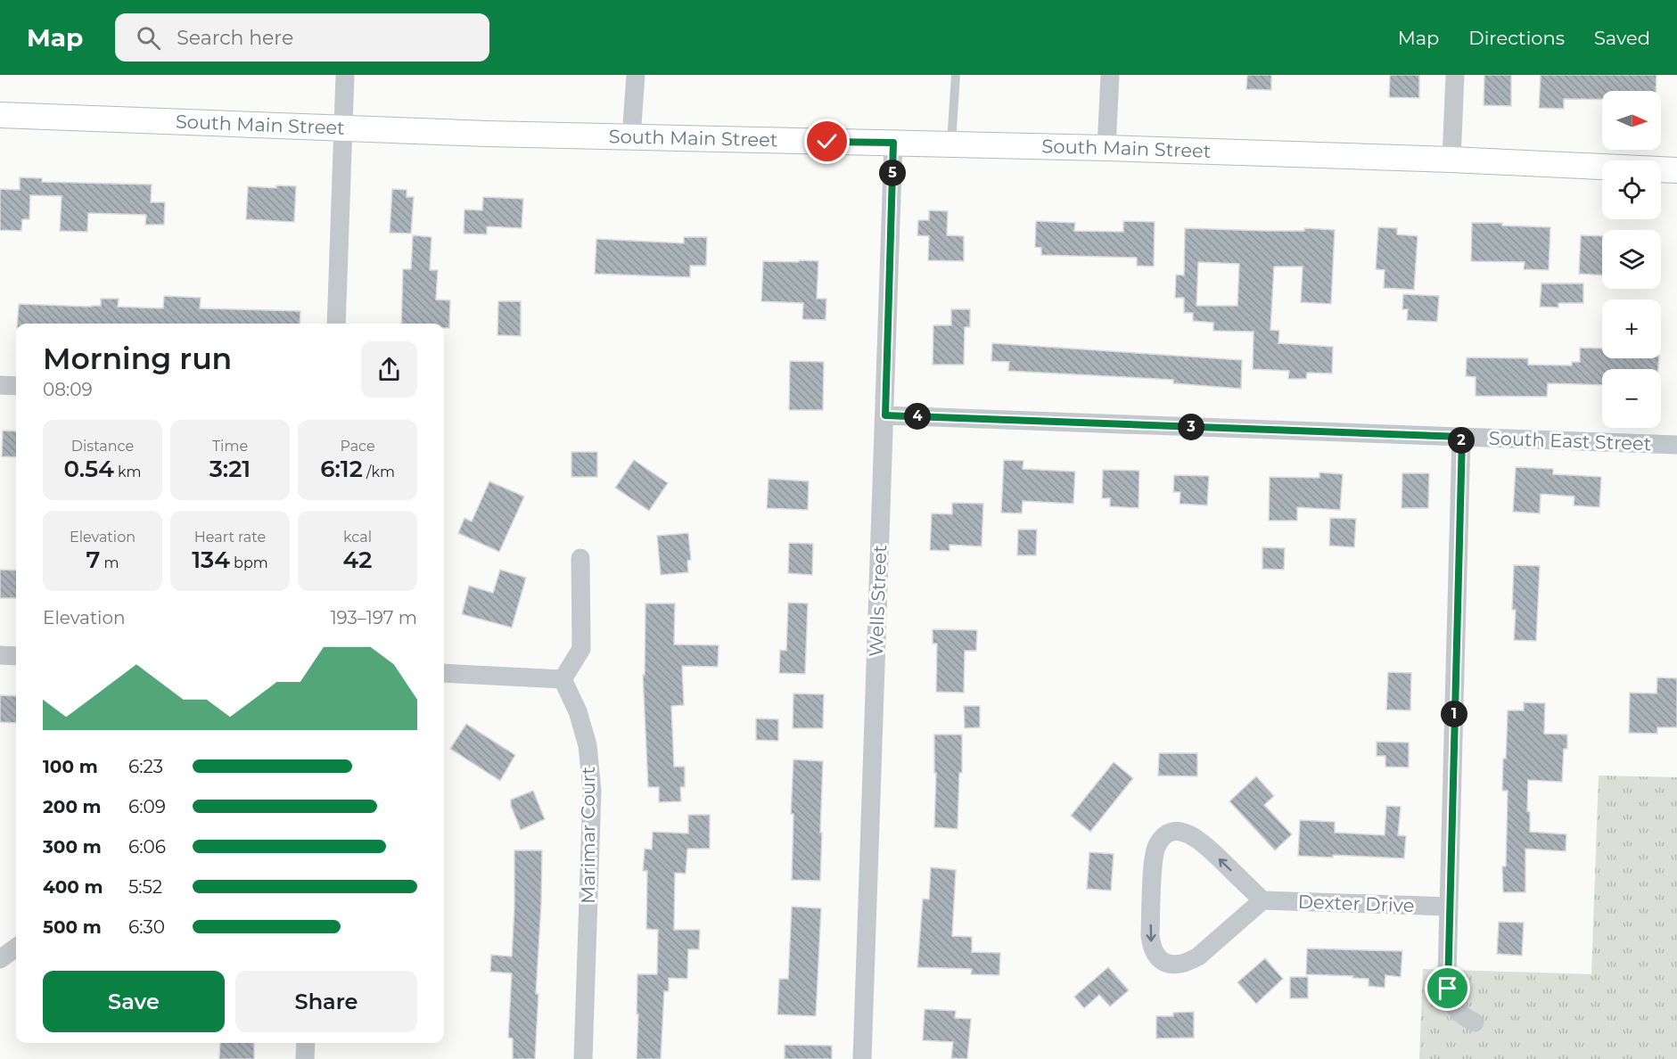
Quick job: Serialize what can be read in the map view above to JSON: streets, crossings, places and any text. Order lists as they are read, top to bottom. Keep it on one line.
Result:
{"streets":{"street":["South Main Street","South East Street","Wells Street","Marimar Court","Dexter Drive"]},"crossings":[["South Main Street","Wells Street"],["South East Street","Wells Street"]],"north":"right","page":{"header":"Map","search":"Search here","nav":["Map","Directions","Saved"],"map_buttons":["+","−"],"pins":["5","4","3","2","1"],"heading":["Morning run","08:09"],"stats":[["Distance","0.54 km"],["Time","3:21"],["Pace","6:12 /km"],["Elevation","7 m"],["Heart rate","134 bpm"],["kcal","42"]],"chart":["Elevation","193–197 m"],"list":[{"name":"100 m","note":"6:23"},{"name":"200 m","note":"6:09"},{"name":"300 m","note":"6:06"},{"name":"400 m","note":"5:52"},{"name":"500 m","note":"6:30"}],"buttons":["Save","Share"]}}
